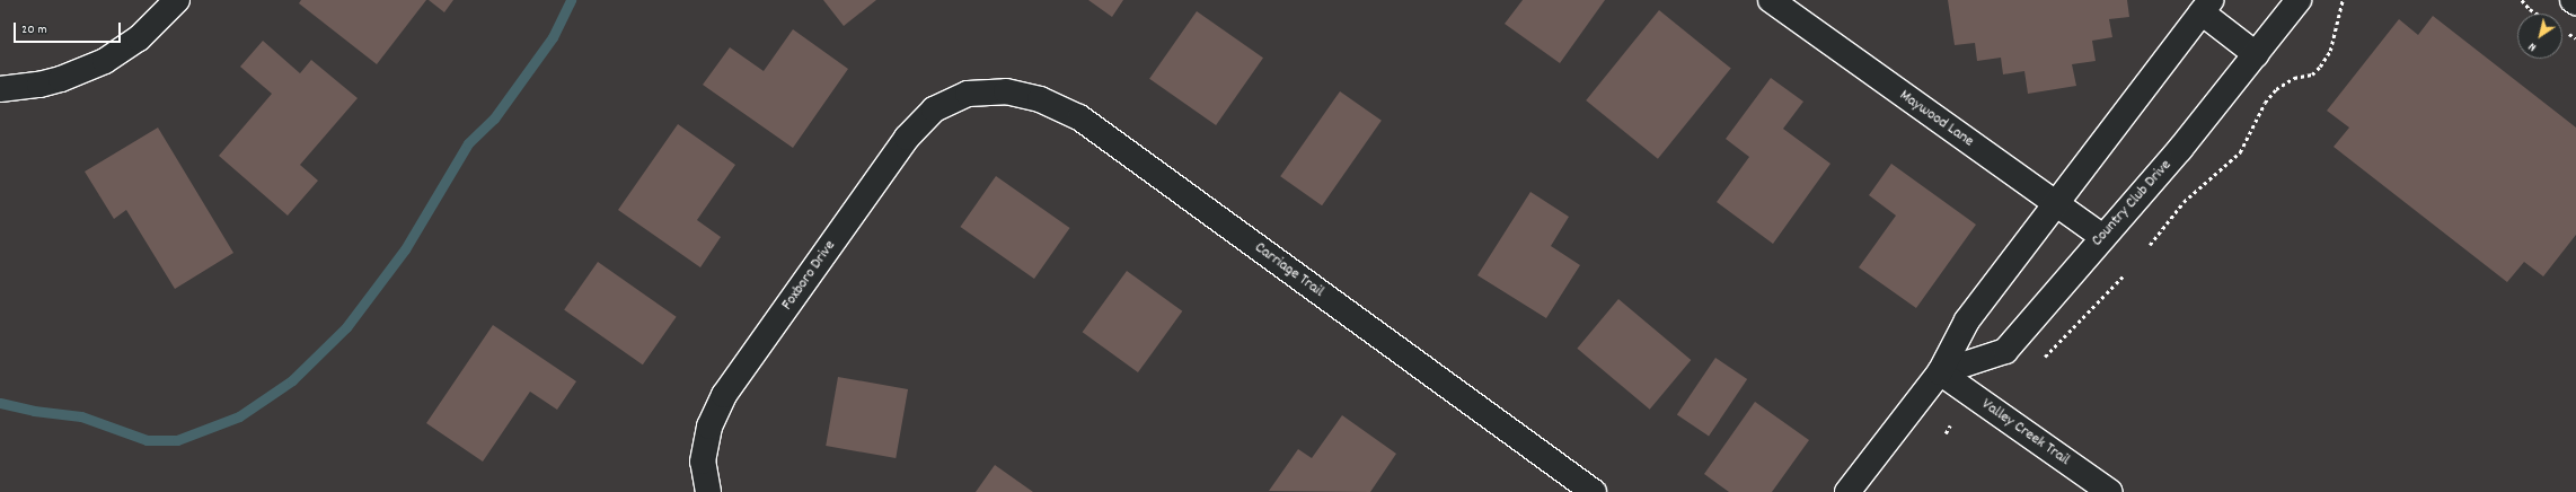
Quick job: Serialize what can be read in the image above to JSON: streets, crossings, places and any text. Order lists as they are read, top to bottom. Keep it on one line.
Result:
{"streets":{"street":["Maywood Lane","Country Club Drive","Carriage Trail","Foxboro Drive","Valley Creek Trail"]},"crossings":[["Maywood Lane","Country Club Drive"],["Country Club Drive","Valley Creek Trail"],["Carriage Trail","Foxboro Drive"]],"scale_bar":"20 m","north":"bottom left"}
